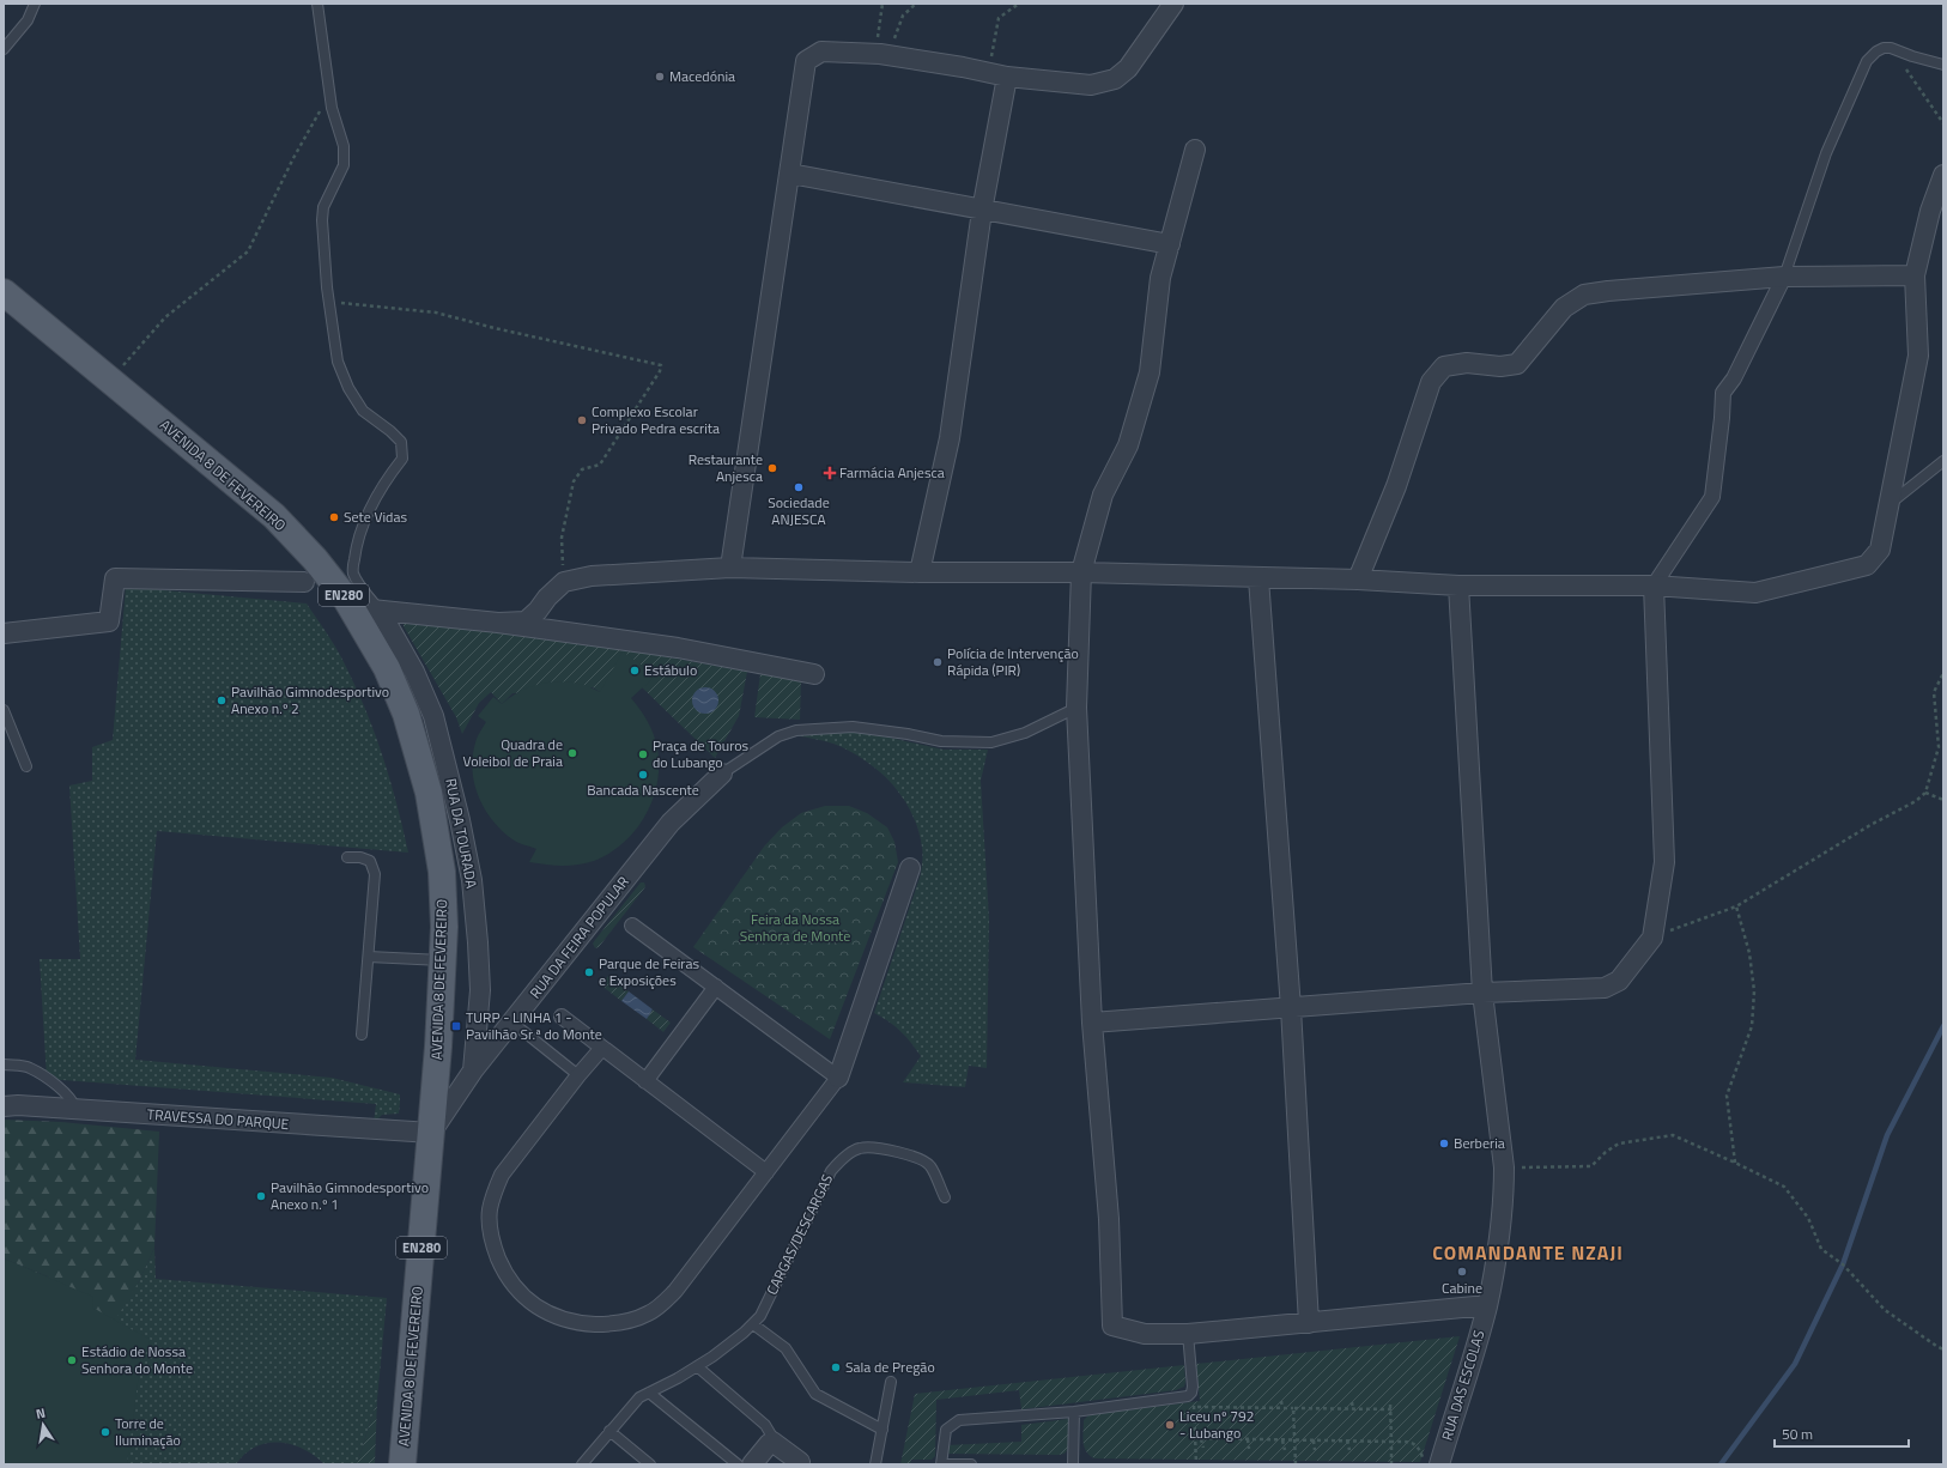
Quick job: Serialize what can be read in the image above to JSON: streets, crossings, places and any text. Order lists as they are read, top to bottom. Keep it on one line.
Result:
{"streets":{"main road":["AVENIDA 8 DE FEVEREIRO","EN280"],"street":["RUA DA TOURADA","RUA DA FEIRA POPULAR","TRAVESSA DO PARQUE","RUA DAS ESCOLAS"],"lane":["CARGAS/DESCARGAS"]},"crossings":[["AVENIDA 8 DE FEVEREIRO","RUA DA FEIRA POPULAR"],["AVENIDA 8 DE FEVEREIRO","TRAVESSA DO PARQUE"],["RUA DA TOURADA","RUA DA FEIRA POPULAR"],["RUA DA FEIRA POPULAR","TRAVESSA DO PARQUE"]],"districts":["COMANDANTE NZAJI"],"parks":["Feira da Nossa Senhora de Monte"],"places":{"other":["Macedónia","Complexo Escolar Privado Pedra escrita","Restaurante Anjesca","Sociedade ANJESCA","Sete Vidas","Polícia de Intervenção Rápida (PIR)","Estábulo","Pavilhão Gimnodesportivo Anexo n.º 2","Quadra de Voleibol de Praia","Praça de Touros do Lubango","Bancada Nascente","Parque de Feiras e Exposições","Berberia","Pavilhão Gimnodesportivo Anexo n.º 1","Cabine","Estádio de Nossa Senhora do Monte","Sala de Pregão","Liceu nº 792 - Lubango","Torre de Iluminação"],"health":["Farmácia Anjesca"],"transit":["TURP - LINHA 1 - Pavilhão Sr.ª do Monte"]},"scale_bar":"50 m","north":"top"}
